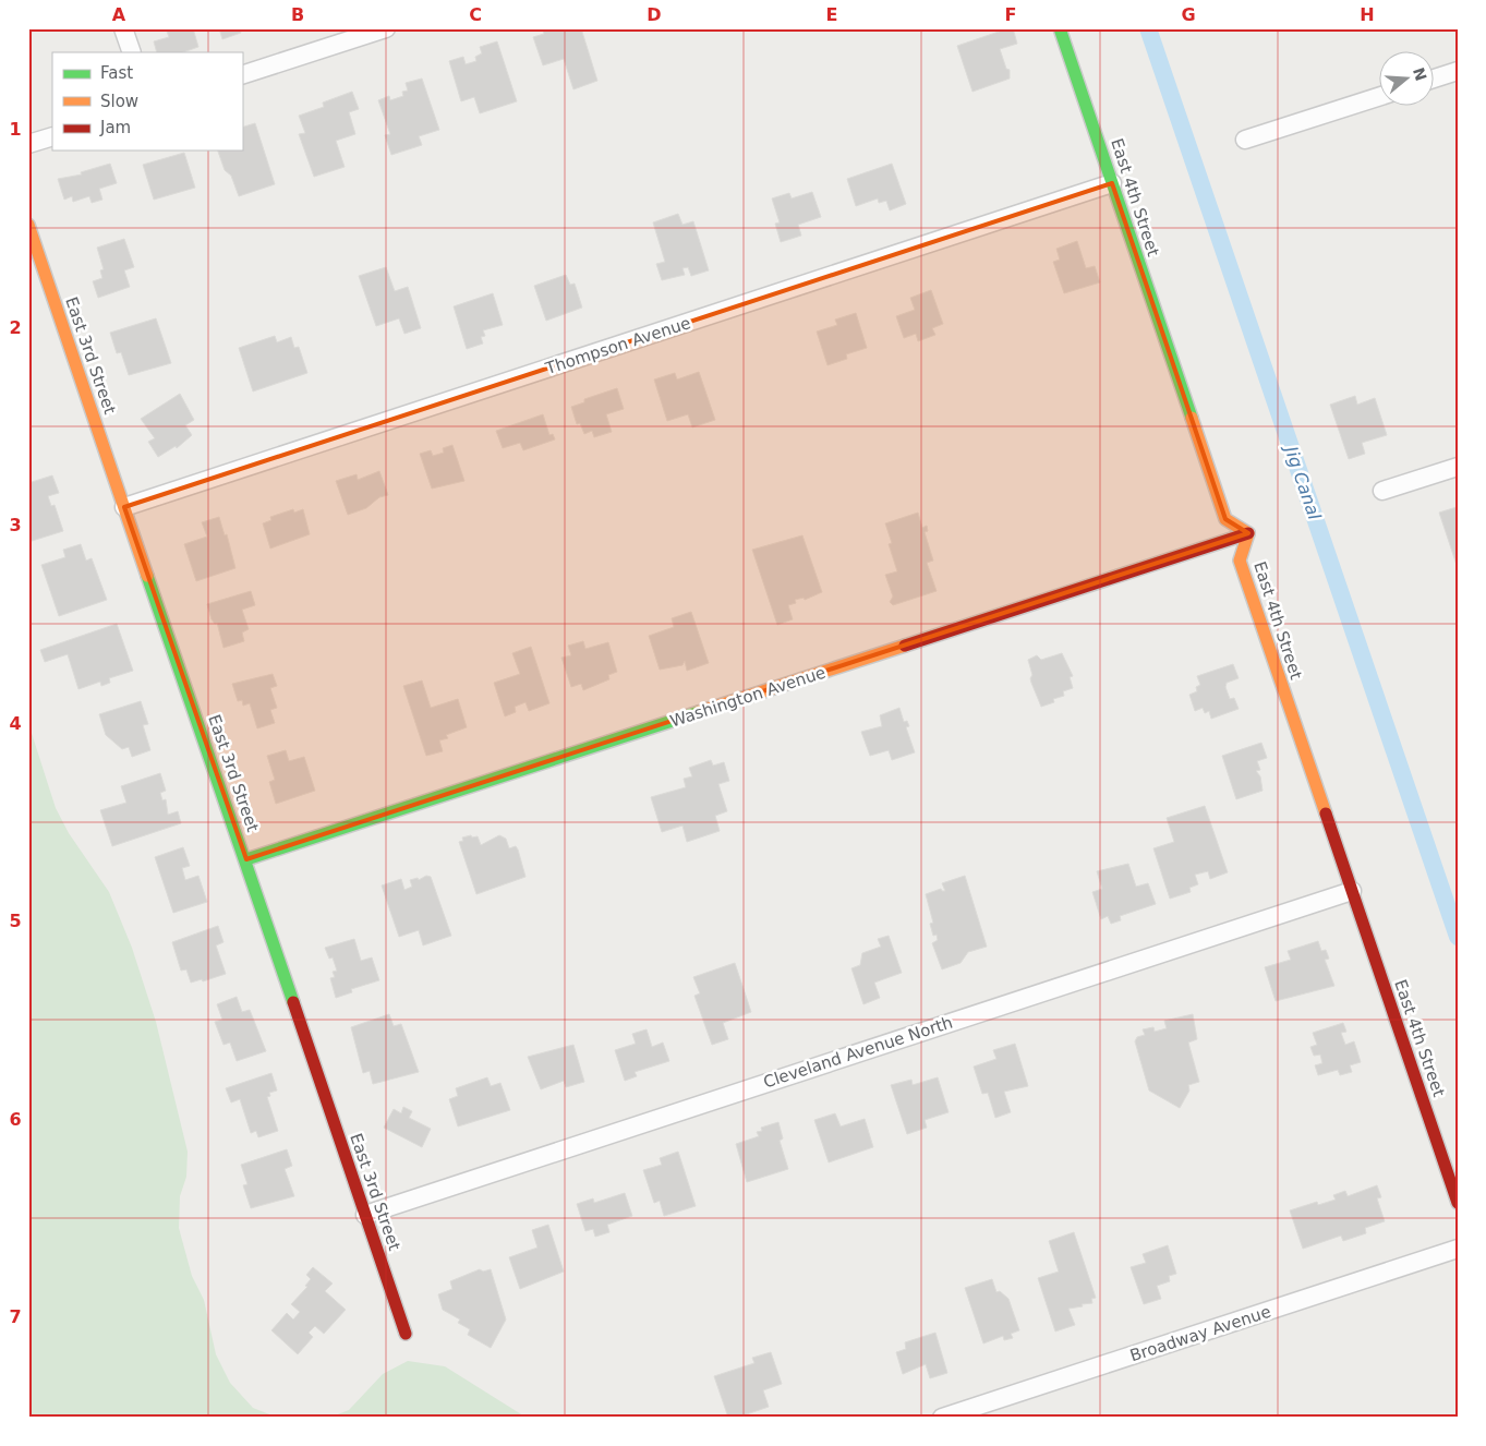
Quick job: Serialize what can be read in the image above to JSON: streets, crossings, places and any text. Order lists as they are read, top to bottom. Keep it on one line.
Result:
{"streets":{"street":["East 4th Street","Thompson Avenue","East 3rd Street","Washington Avenue","Cleveland Avenue North","Broadway Avenue"]},"crossings":[["East 4th Street","Thompson Avenue"],["East 4th Street","Washington Avenue"],["East 4th Street","Cleveland Avenue North"],["Thompson Avenue","East 3rd Street"],["East 3rd Street","Washington Avenue"],["East 3rd Street","Cleveland Avenue North"]],"water":["Jig Canal"],"legend":["Fast","Slow","Jam"],"north":"right","grid":{"columns":["A","B","C","D","E","F","G","H"],"rows":["1","2","3","4","5","6","7"]}}
